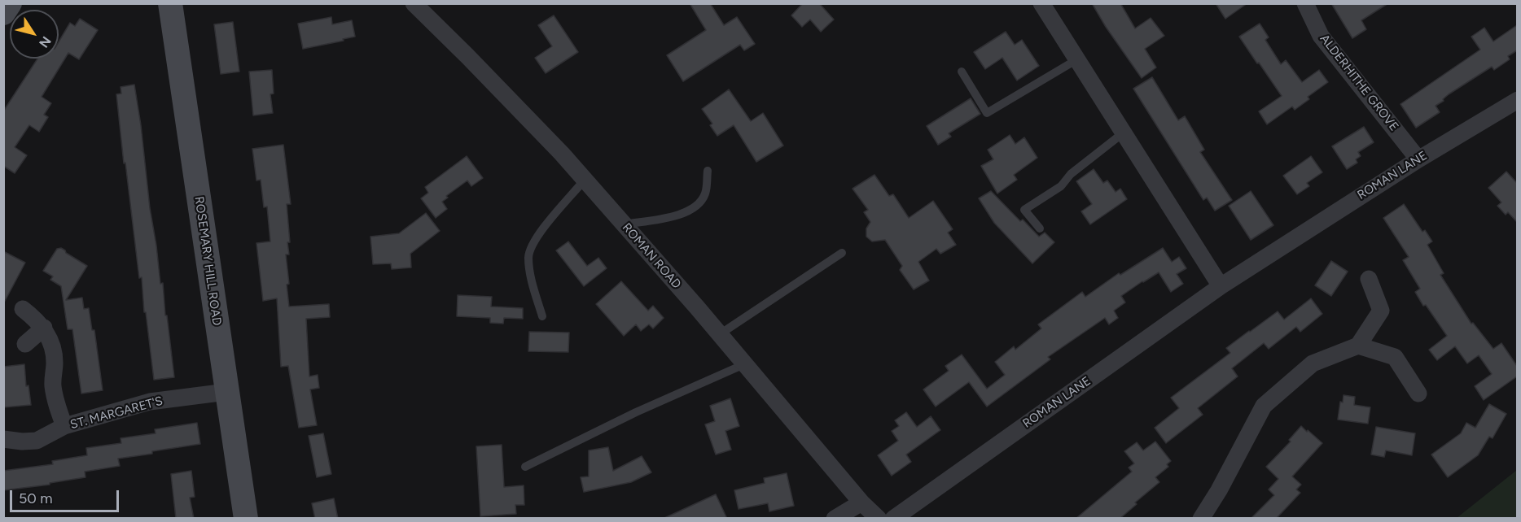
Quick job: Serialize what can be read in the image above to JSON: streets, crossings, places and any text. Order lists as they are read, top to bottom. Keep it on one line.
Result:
{"streets":{"main road":["ROSEMARY HILL ROAD"],"street":["ALDERHITHE GROVE","ROMAN LANE","ROMAN ROAD","ST. MARGARET'S"]},"crossings":[["ALDERHITHE GROVE","ROMAN LANE"],["ROSEMARY HILL ROAD","ST. MARGARET'S"]],"scale_bar":"50 m","north":"bottom right"}
